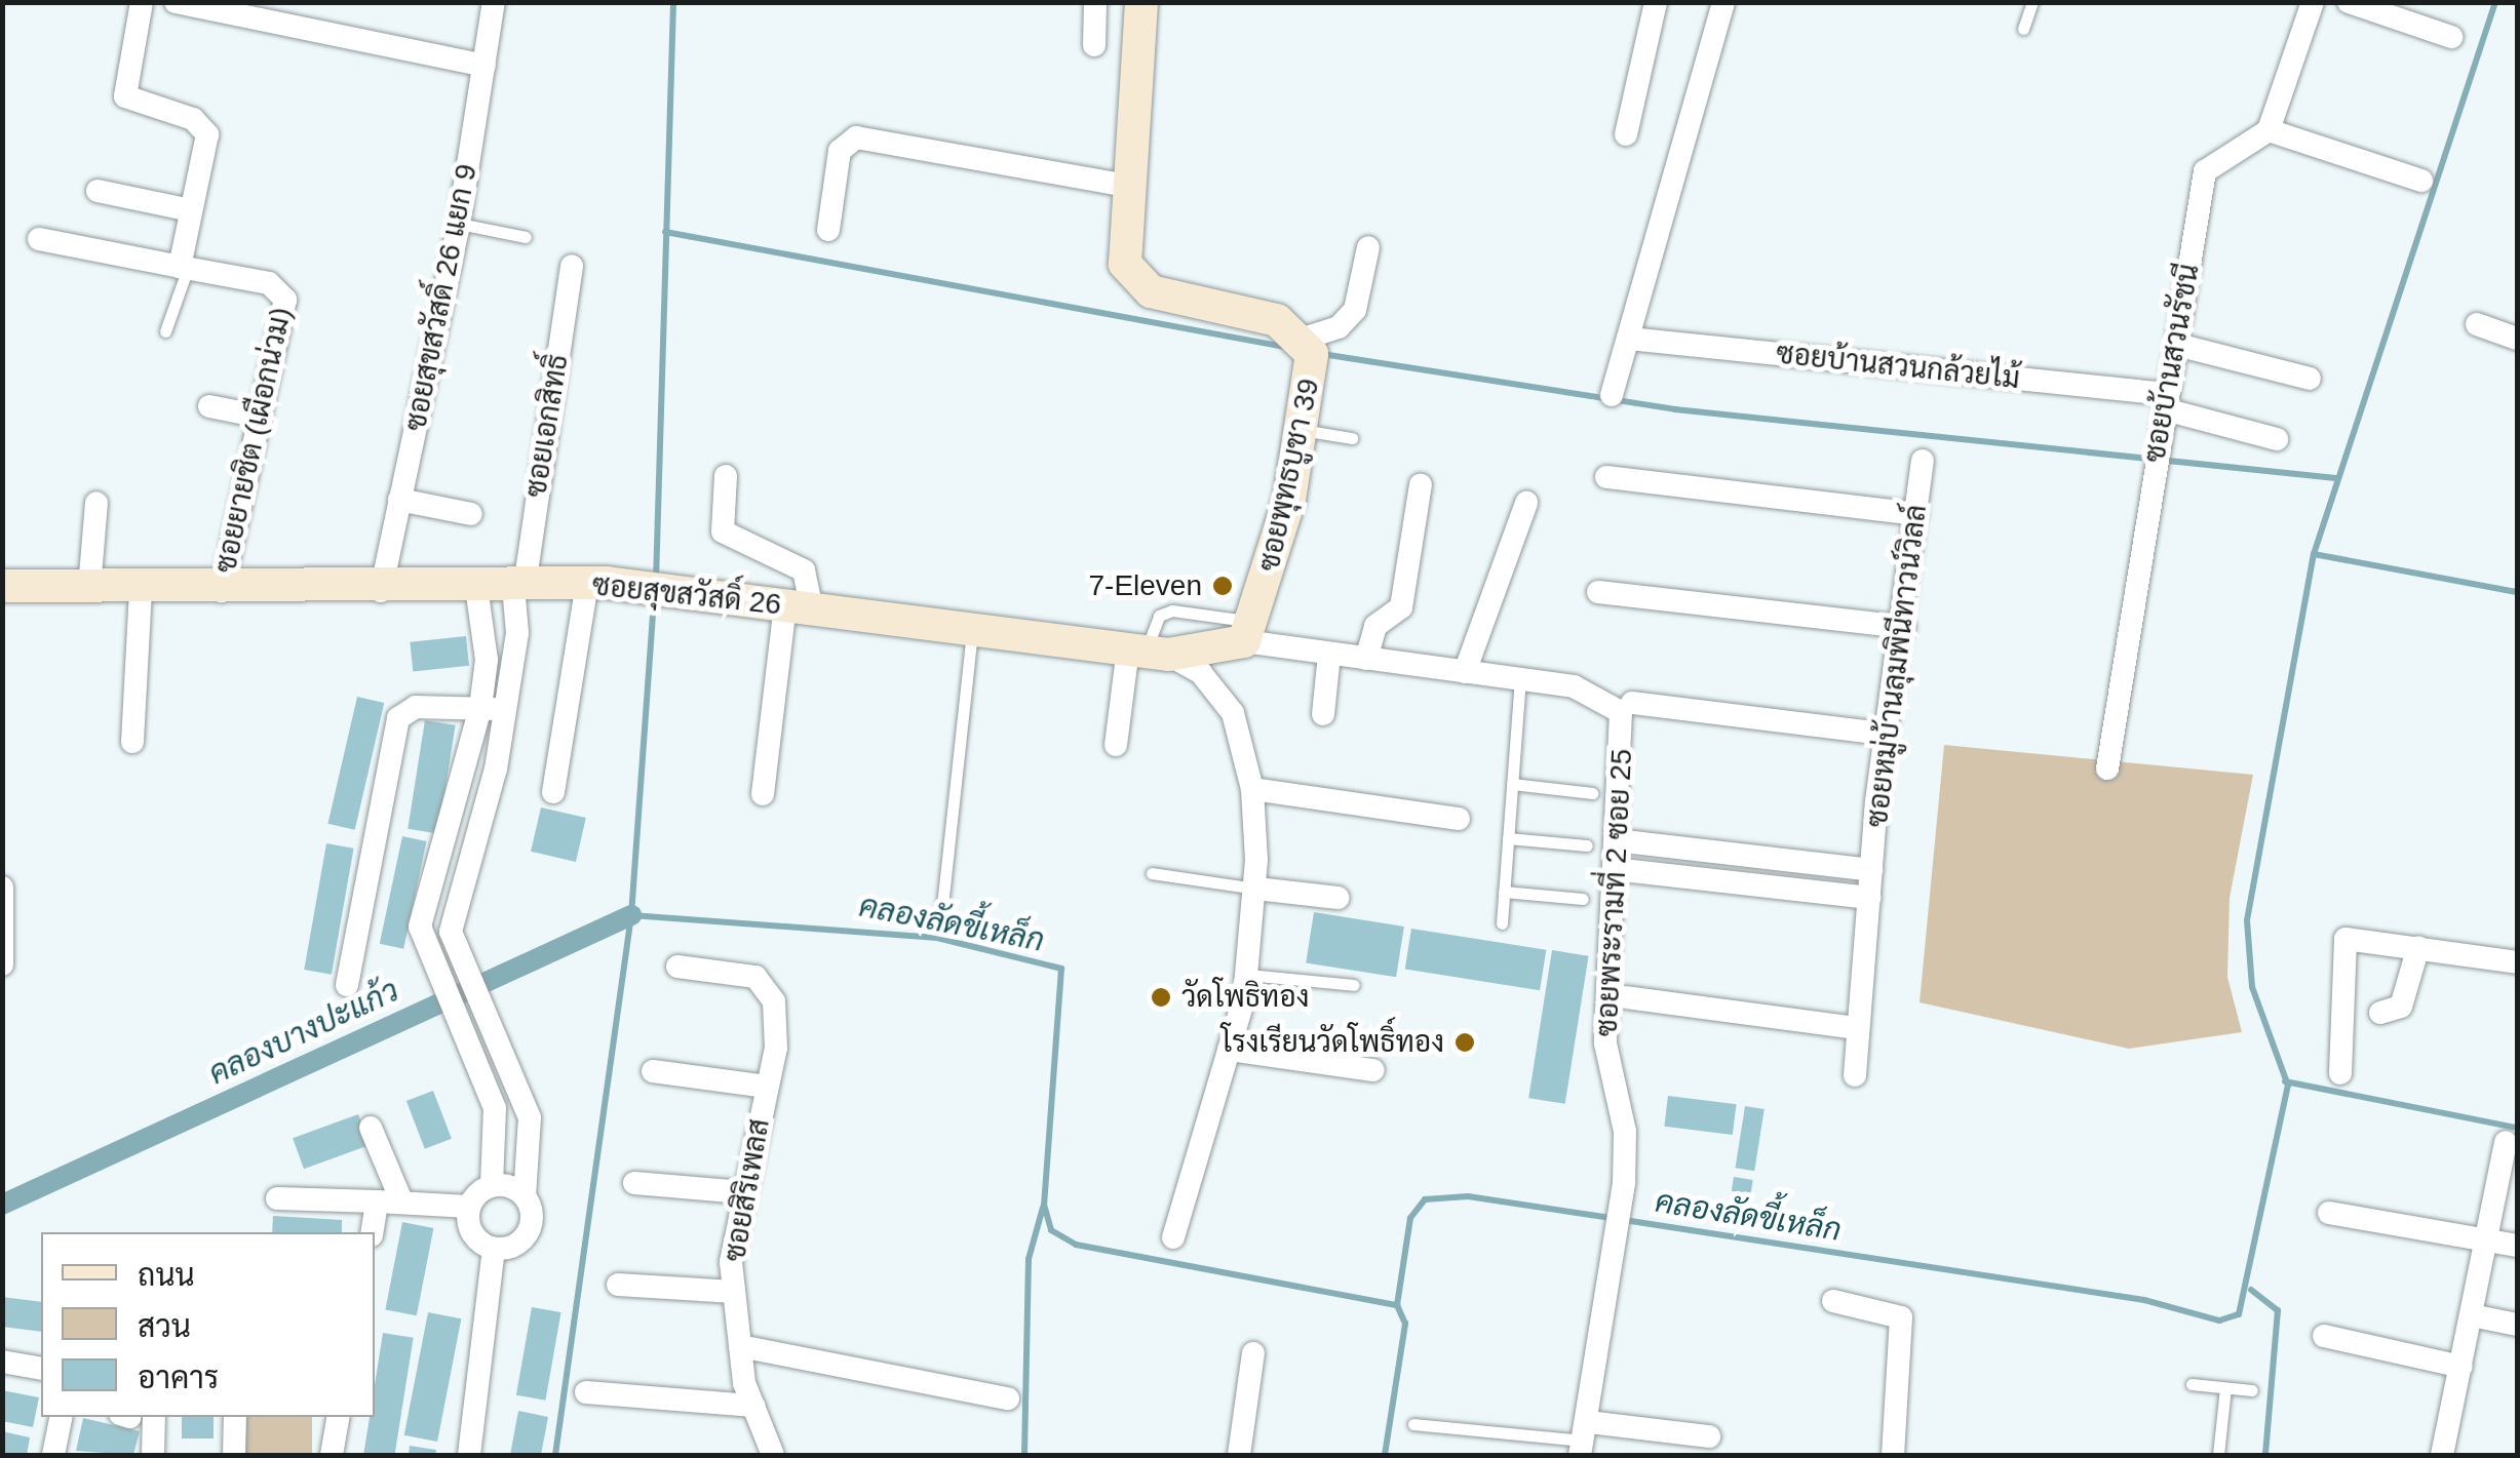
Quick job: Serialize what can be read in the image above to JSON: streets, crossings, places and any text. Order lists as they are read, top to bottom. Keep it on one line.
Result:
{"streets":{"street":["ซอยสุขสวัสดิ์ 26 แยก 9","ซอยบ้านสวนรัชนี","ซอยบ้านสวนกล้วยไม้","ซอยเอกสิทธิ์","ซอยยายชิต (เผือกน่วม)","ซอยพุทธบูชา 39","ซอยสุขสวัสดิ์ 26","ซอยหมู่บ้านลุมพินีทาวน์วิลล์","ซอยพระรามที่ 2 ซอย 25","ซอยสิริเพลส"]},"crossings":[["ซอยสุขสวัสดิ์ 26 แยก 9","ซอยสุขสวัสดิ์ 26"],["ซอยบ้านสวนรัชนี","ซอยบ้านสวนกล้วยไม้"],["ซอยเอกสิทธิ์","ซอยสุขสวัสดิ์ 26"],["ซอยยายชิต (เผือกน่วม)","ซอยสุขสวัสดิ์ 26"],["ซอยพุทธบูชา 39","ซอยสุขสวัสดิ์ 26"],["ซอยพุทธบูชา 39","ซอยพระรามที่ 2 ซอย 25"],["ซอยสุขสวัสดิ์ 26","ซอยพระรามที่ 2 ซอย 25"]],"water":["คลองลัดขี้เหล็ก","คลองบางปะแก้ว"],"places":["7-Eleven","วัดโพธิทอง","โรงเรียนวัดโพธิ์ทอง"],"legend":["ถนน","สวน","อาคาร"]}
